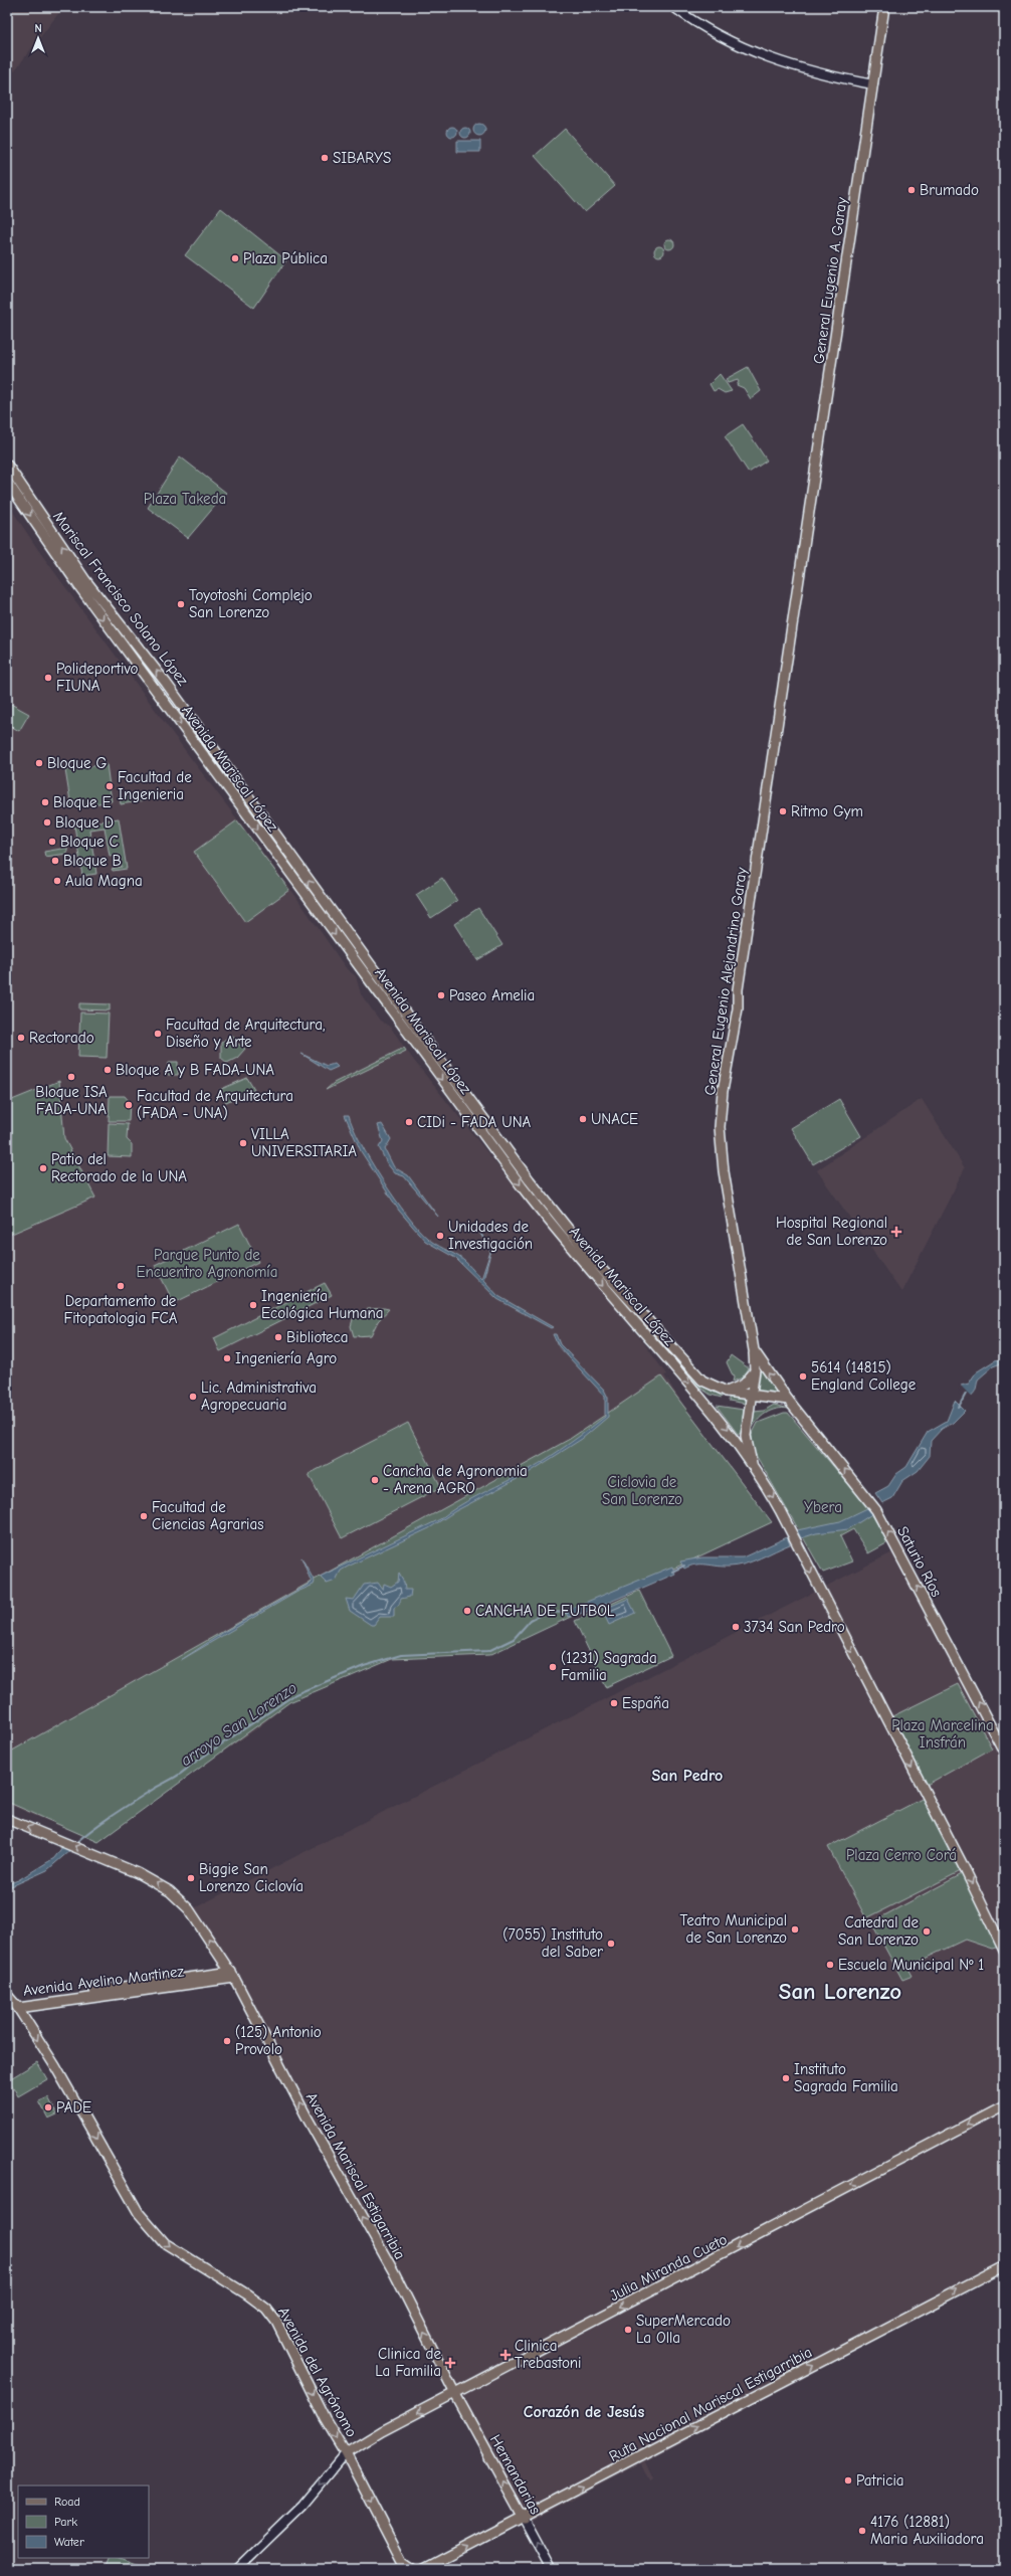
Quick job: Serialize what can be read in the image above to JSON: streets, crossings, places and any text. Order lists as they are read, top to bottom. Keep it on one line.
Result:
{"streets":{"main road":["General Eugenio A. Garay","Mariscal Francisco Solano López","Avenida Mariscal López","General Eugenio Alejandrino Garay","Saturio Ríos","Avenida Avelino Martinez","Avenida Mariscal Estigarribia","Julia Miranda Cueto","Avenida del Agrónomo","Ruta Nacional Mariscal Estigarribia","Hernandarias"]},"crossings":[["General Eugenio A. Garay","General Eugenio Alejandrino Garay"],["Mariscal Francisco Solano López","Avenida Mariscal López"],["General Eugenio Alejandrino Garay","Saturio Ríos"],["Avenida Avelino Martinez","Avenida Mariscal Estigarribia"],["Avenida Avelino Martinez","Avenida del Agrónomo"],["Avenida Mariscal Estigarribia","Julia Miranda Cueto"],["Avenida Mariscal Estigarribia","Hernandarias"],["Julia Miranda Cueto","Avenida del Agrónomo"],["Julia Miranda Cueto","Hernandarias"],["Ruta Nacional Mariscal Estigarribia","Hernandarias"]],"one_way":["Mariscal Francisco Solano López","Saturio Ríos","Avenida Mariscal Estigarribia","Julia Miranda Cueto","Avenida del Agrónomo","Ruta Nacional Mariscal Estigarribia","Hernandarias"],"districts":["San Pedro","San Lorenzo","Corazón de Jesús"],"water":["arroyo San Lorenzo"],"parks":["Plaza Takeda","Parque Punto de Encuentro Agronomía","Ciclovia de San Lorenzo","Ybera","Plaza Marcelina Insfrán","Plaza Cerro Corá"],"places":{"other":["SIBARYS","Brumado","Plaza Pública","Toyotoshi Complejo San Lorenzo","Polideportivo FIUNA","Bloque G","Facultad de Ingenieria","Bloque E","Ritmo Gym","Bloque D","Bloque C","Bloque B","Aula Magna","Paseo Amelia","Facultad de Arquitectura, Diseño y Arte","Rectorado","Bloque A y B FADA-UNA","Bloque ISA FADA-UNA","Facultad de Arquitectura (FADA - UNA)","UNACE","CIDi - FADA UNA","VILLA UNIVERSITARIA","Patio del Rectorado de la UNA","Unidades de Investigación","Departamento de Fitopatologia FCA","Ingeniería Ecológica Humana","Biblioteca","Ingeniería Agro","5614 (14815) England College","Lic. Administrativa Agropecuaria","Cancha de Agronomia - Arena AGRO","Facultad de Ciencias Agrarias","CANCHA DE FUTBOL","3734 San Pedro","(1231) Sagrada Familia","España","Biggie San Lorenzo Ciclovía","Teatro Municipal de San Lorenzo","Catedral de San Lorenzo","(7055) Instituto del Saber","Escuela Municipal Nº 1","(125) Antonio Provolo","Instituto Sagrada Familia","PADE","SuperMercado La Olla","Patricia","4176 (12881) Maria Auxiliadora"],"health":["Hospital Regional de San Lorenzo","Clinica Trebastoni","Clinica de La Familia"]},"legend":["Road","Park","Water"],"north":"top"}
